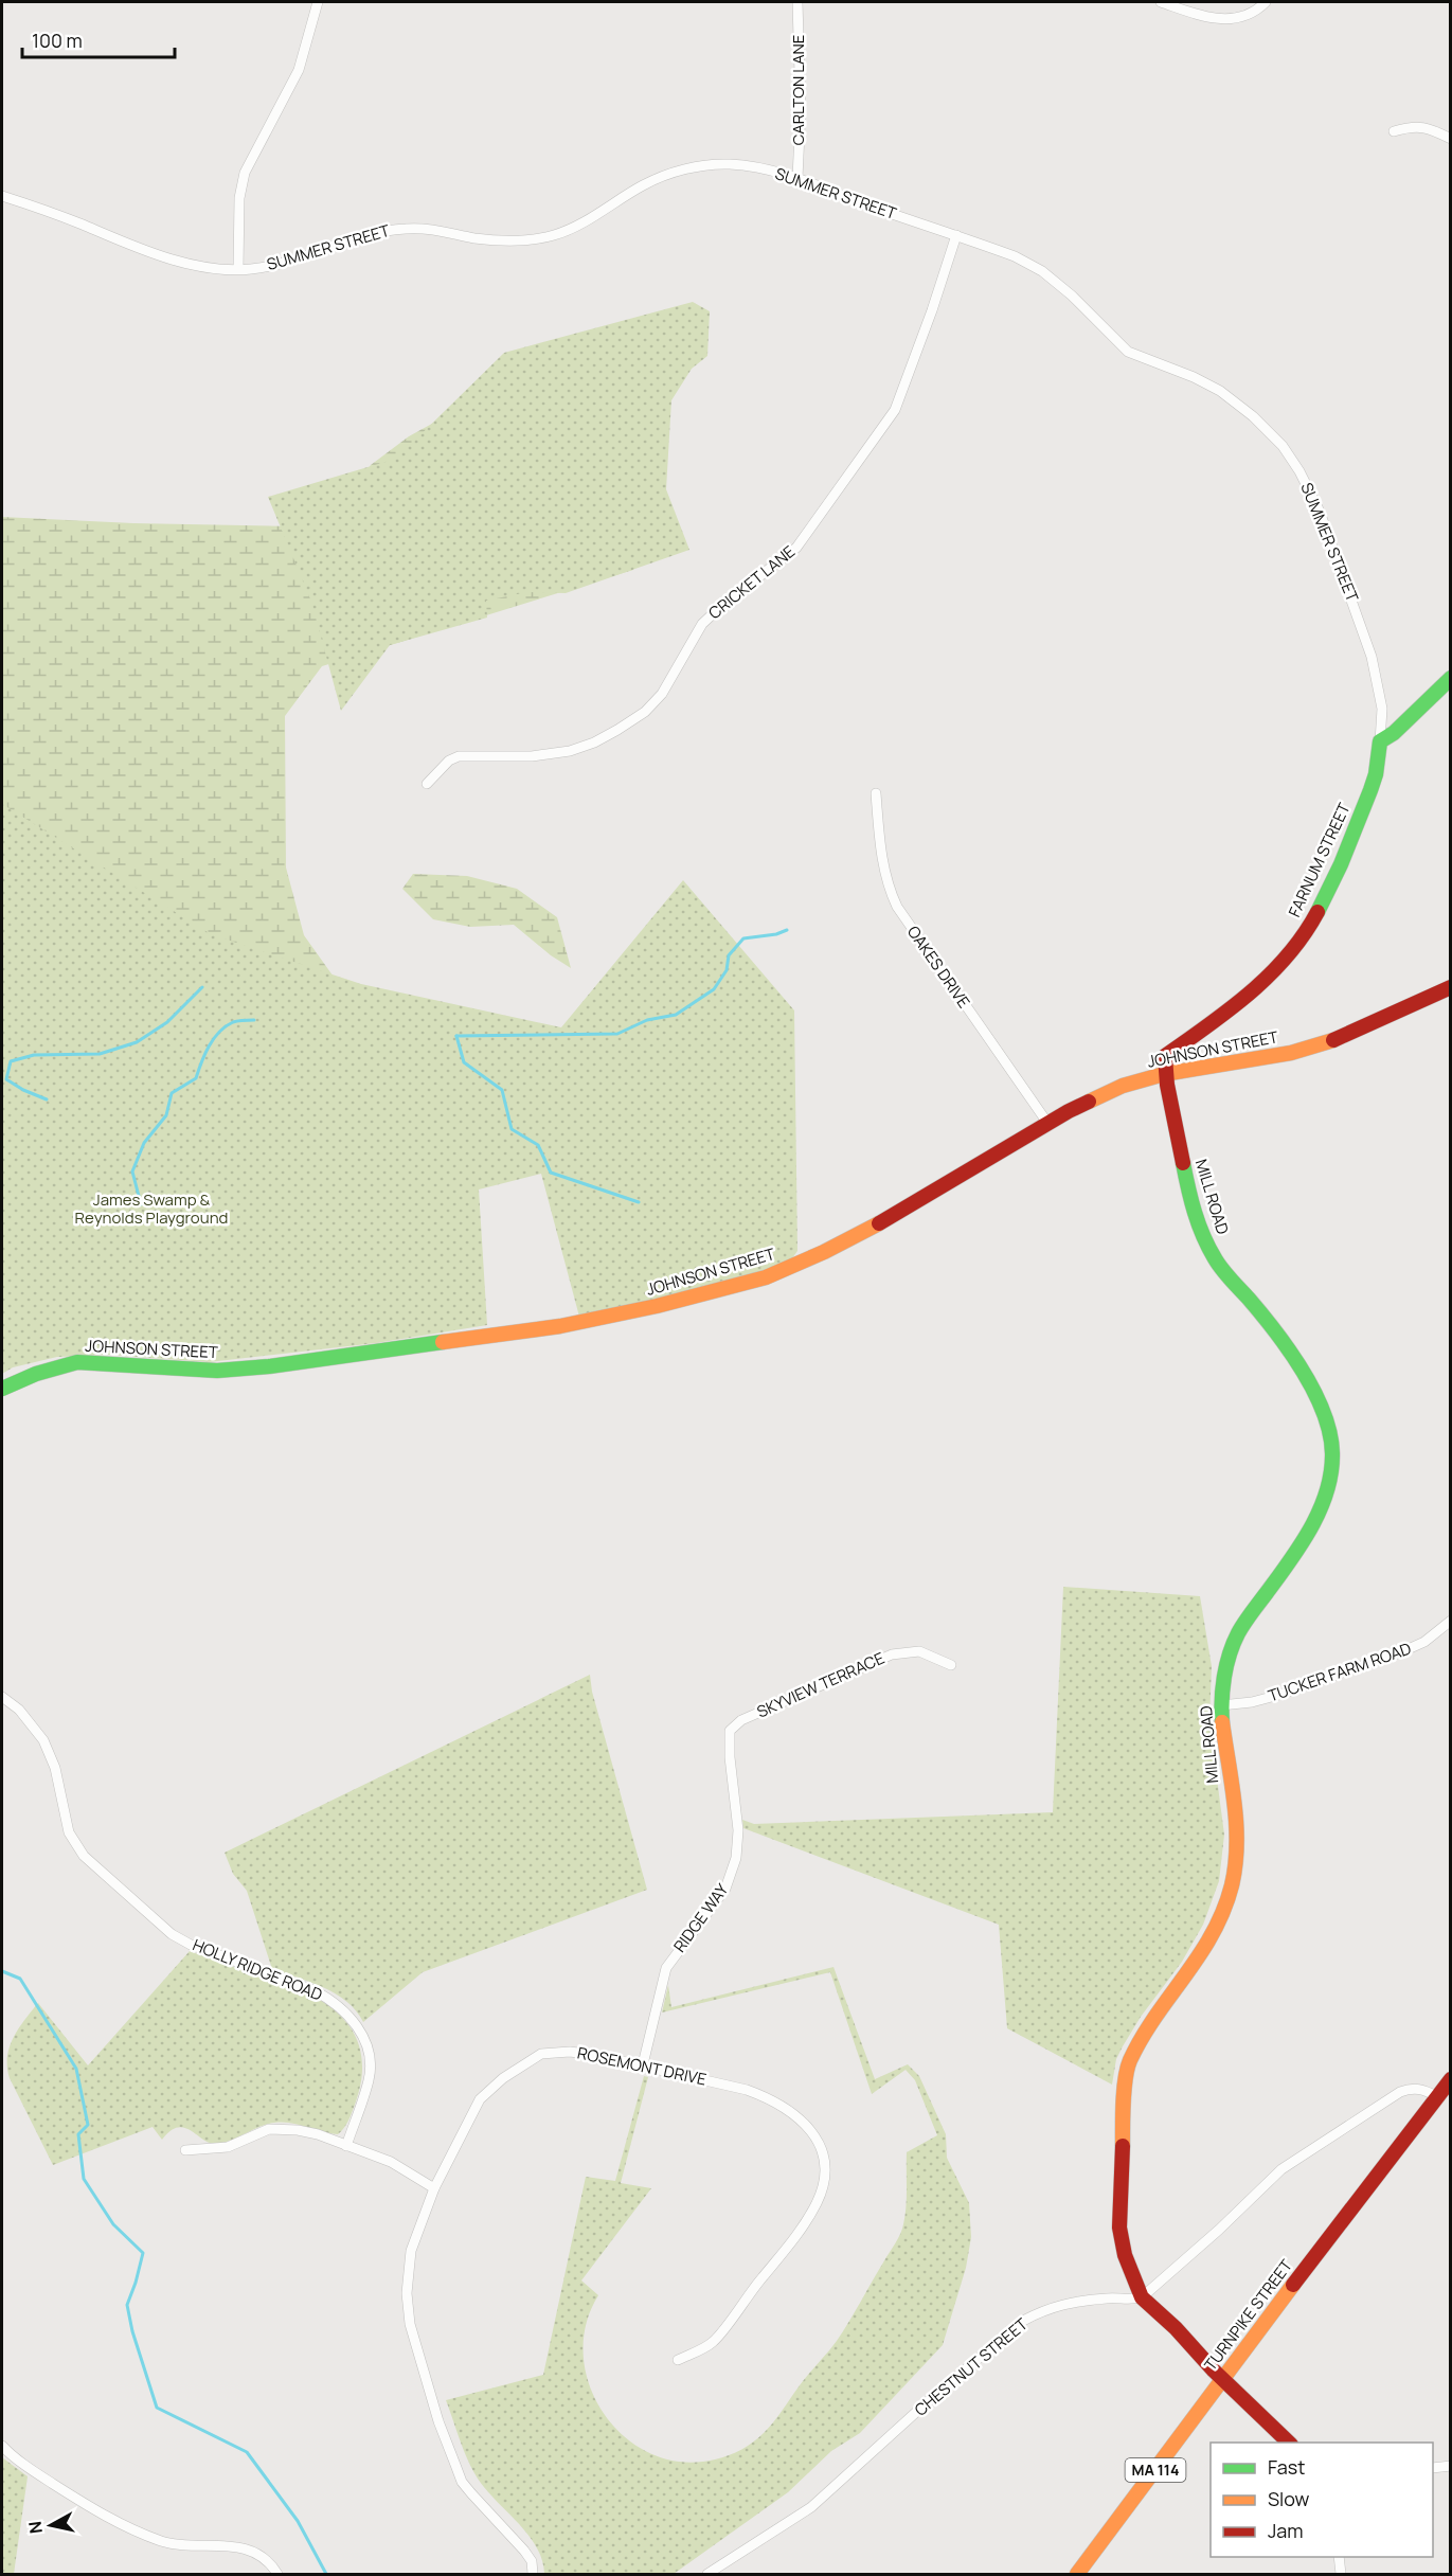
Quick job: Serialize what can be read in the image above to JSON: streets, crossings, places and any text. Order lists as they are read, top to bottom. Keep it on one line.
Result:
{"streets":{"main road":["FARNUM STREET","JOHNSON STREET","MILL ROAD","TURNPIKE STREET","MA 114"],"street":["CARLTON LANE","SUMMER STREET","CRICKET LANE","OAKES DRIVE","TUCKER FARM ROAD","SKYVIEW TERRACE","RIDGE WAY","HOLLY RIDGE ROAD","ROSEMONT DRIVE","CHESTNUT STREET"]},"crossings":[["CARLTON LANE","SUMMER STREET"],["SUMMER STREET","CRICKET LANE"],["SUMMER STREET","FARNUM STREET"],["FARNUM STREET","JOHNSON STREET"],["FARNUM STREET","MILL ROAD"],["OAKES DRIVE","JOHNSON STREET"],["JOHNSON STREET","MILL ROAD"],["MILL ROAD","TUCKER FARM ROAD"],["MILL ROAD","TURNPIKE STREET"],["MILL ROAD","CHESTNUT STREET"],["SKYVIEW TERRACE","RIDGE WAY"],["RIDGE WAY","ROSEMONT DRIVE"]],"parks":["James Swamp & Reynolds Playground"],"legend":["Fast","Slow","Jam"],"scale_bar":"100 m","north":"left"}
